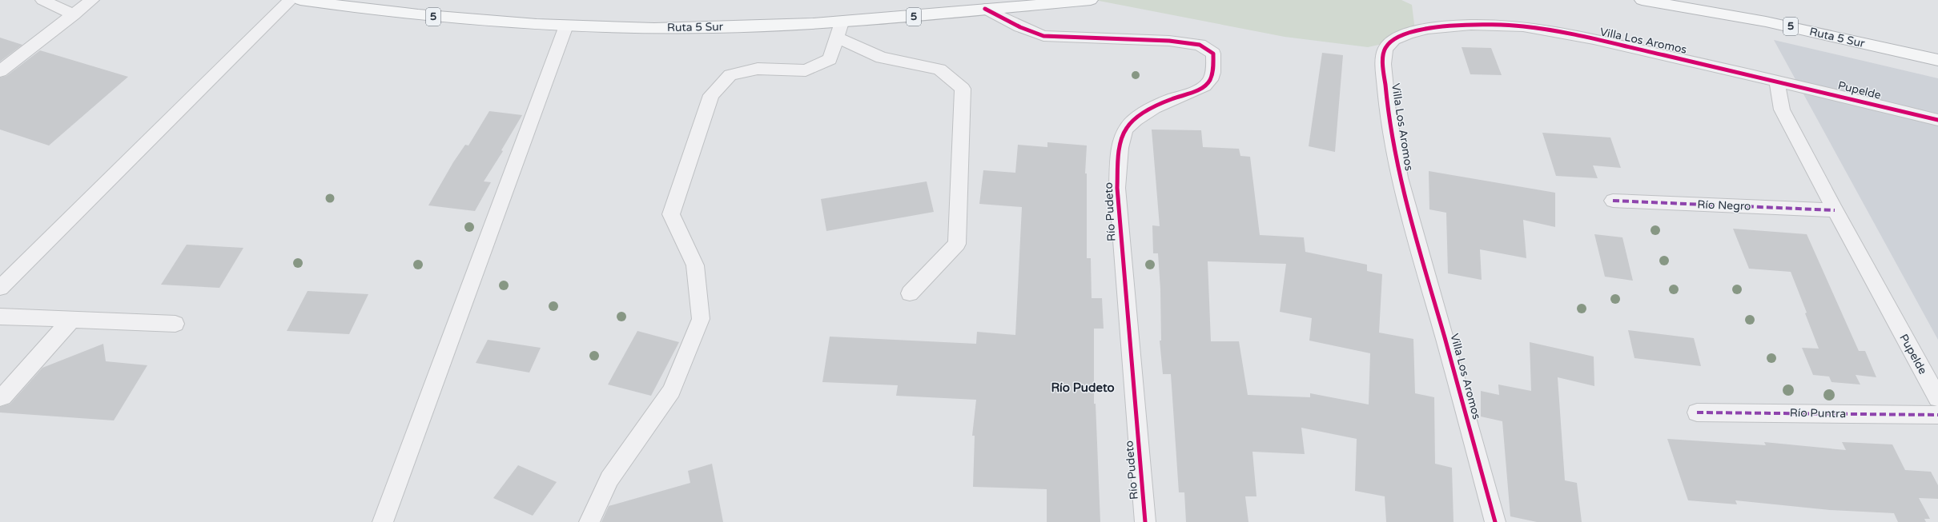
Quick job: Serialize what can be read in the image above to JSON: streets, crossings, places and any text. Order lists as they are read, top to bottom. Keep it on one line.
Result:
{"streets":{"highway":["5","Ruta 5 Sur"],"street":["Villa Los Aromos","Pupelde","Río Negro","Río Pudeto","Río Puntra"]},"crossings":[["Ruta 5 Sur","Río Pudeto"],["Villa Los Aromos","Pupelde"],["Pupelde","Río Negro"]],"districts":["Río Pudeto"]}
